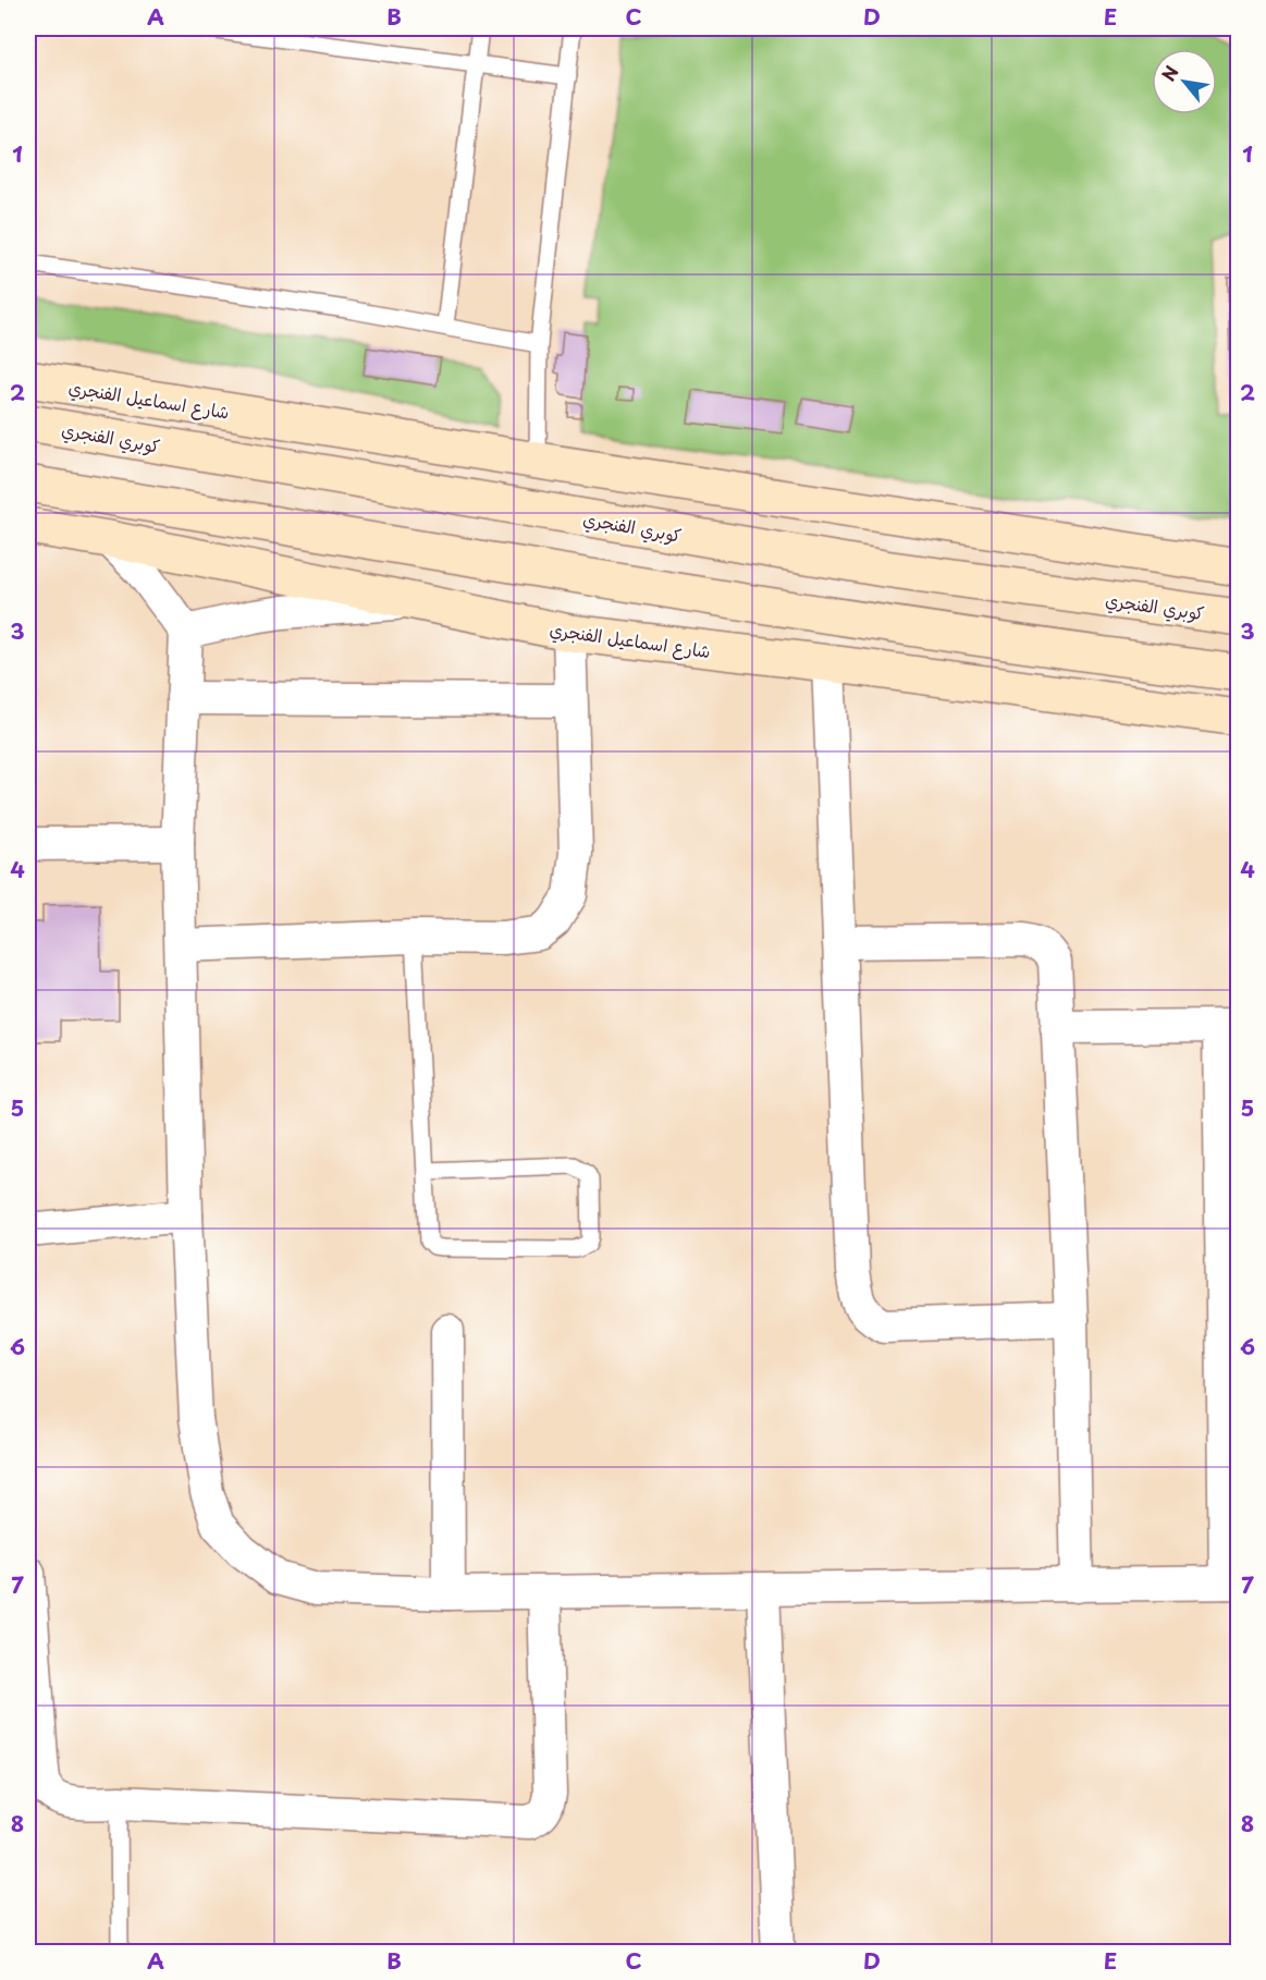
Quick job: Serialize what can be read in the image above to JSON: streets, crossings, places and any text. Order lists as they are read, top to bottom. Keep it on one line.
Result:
{"streets":{"main road":["شارع اسماعيل الفنجري","كوبري الفنجري"]},"north":"top left","grid":{"columns":["A","B","C","D","E"],"rows":["1","2","3","4","5","6","7","8"]}}
